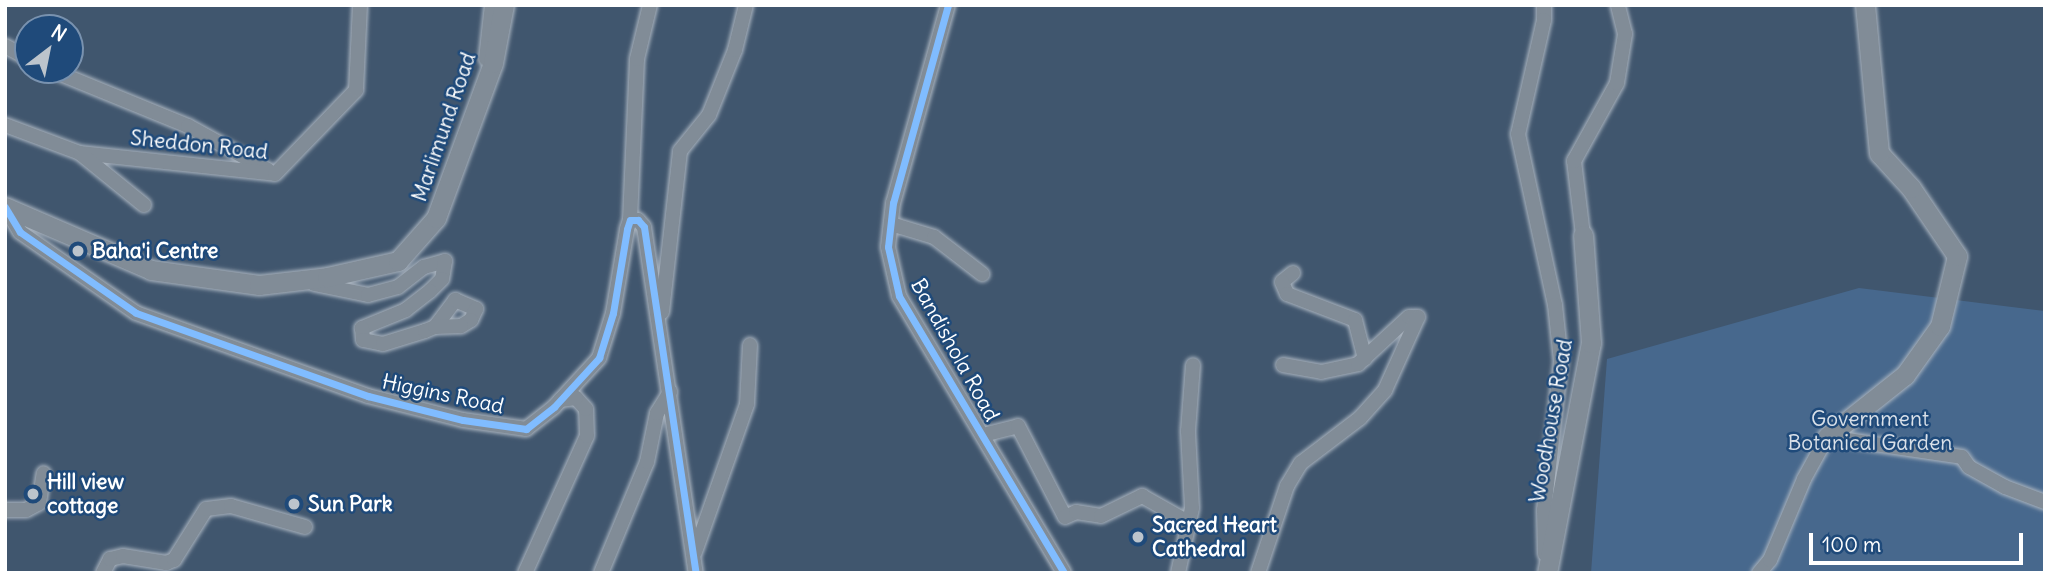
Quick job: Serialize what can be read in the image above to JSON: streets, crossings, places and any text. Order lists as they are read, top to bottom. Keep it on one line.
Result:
{"streets":{"street":["Marlimund Road","Sheddon Road","Bandishola Road","Higgins Road","Woodhouse Road"]},"crossings":[["Marlimund Road","Higgins Road"]],"parks":["Government Botanical Garden"],"places":["Baha'i Centre","Hill view cottage","Sun Park","Sacred Heart Cathedral"],"scale_bar":"100 m","north":"top right"}
